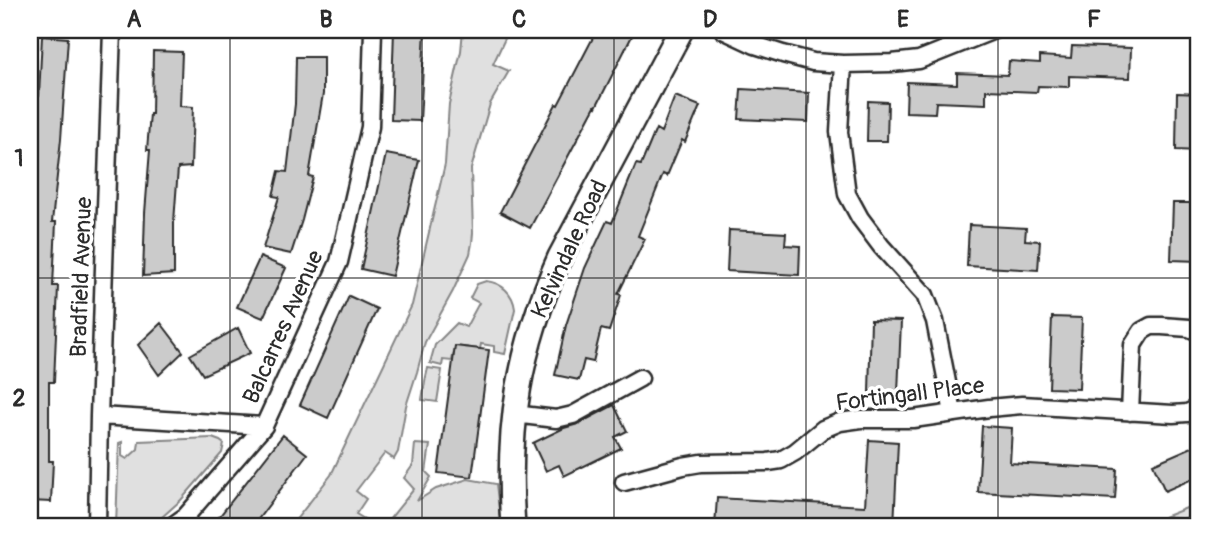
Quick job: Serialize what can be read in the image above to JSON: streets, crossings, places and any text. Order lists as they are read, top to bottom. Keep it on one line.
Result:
{"streets":{"street":["Kelvindale Road","Bradfield Avenue","Balcarres Avenue","Fortingall Place"]},"grid":{"columns":["A","B","C","D","E","F"],"rows":["1","2"]}}
